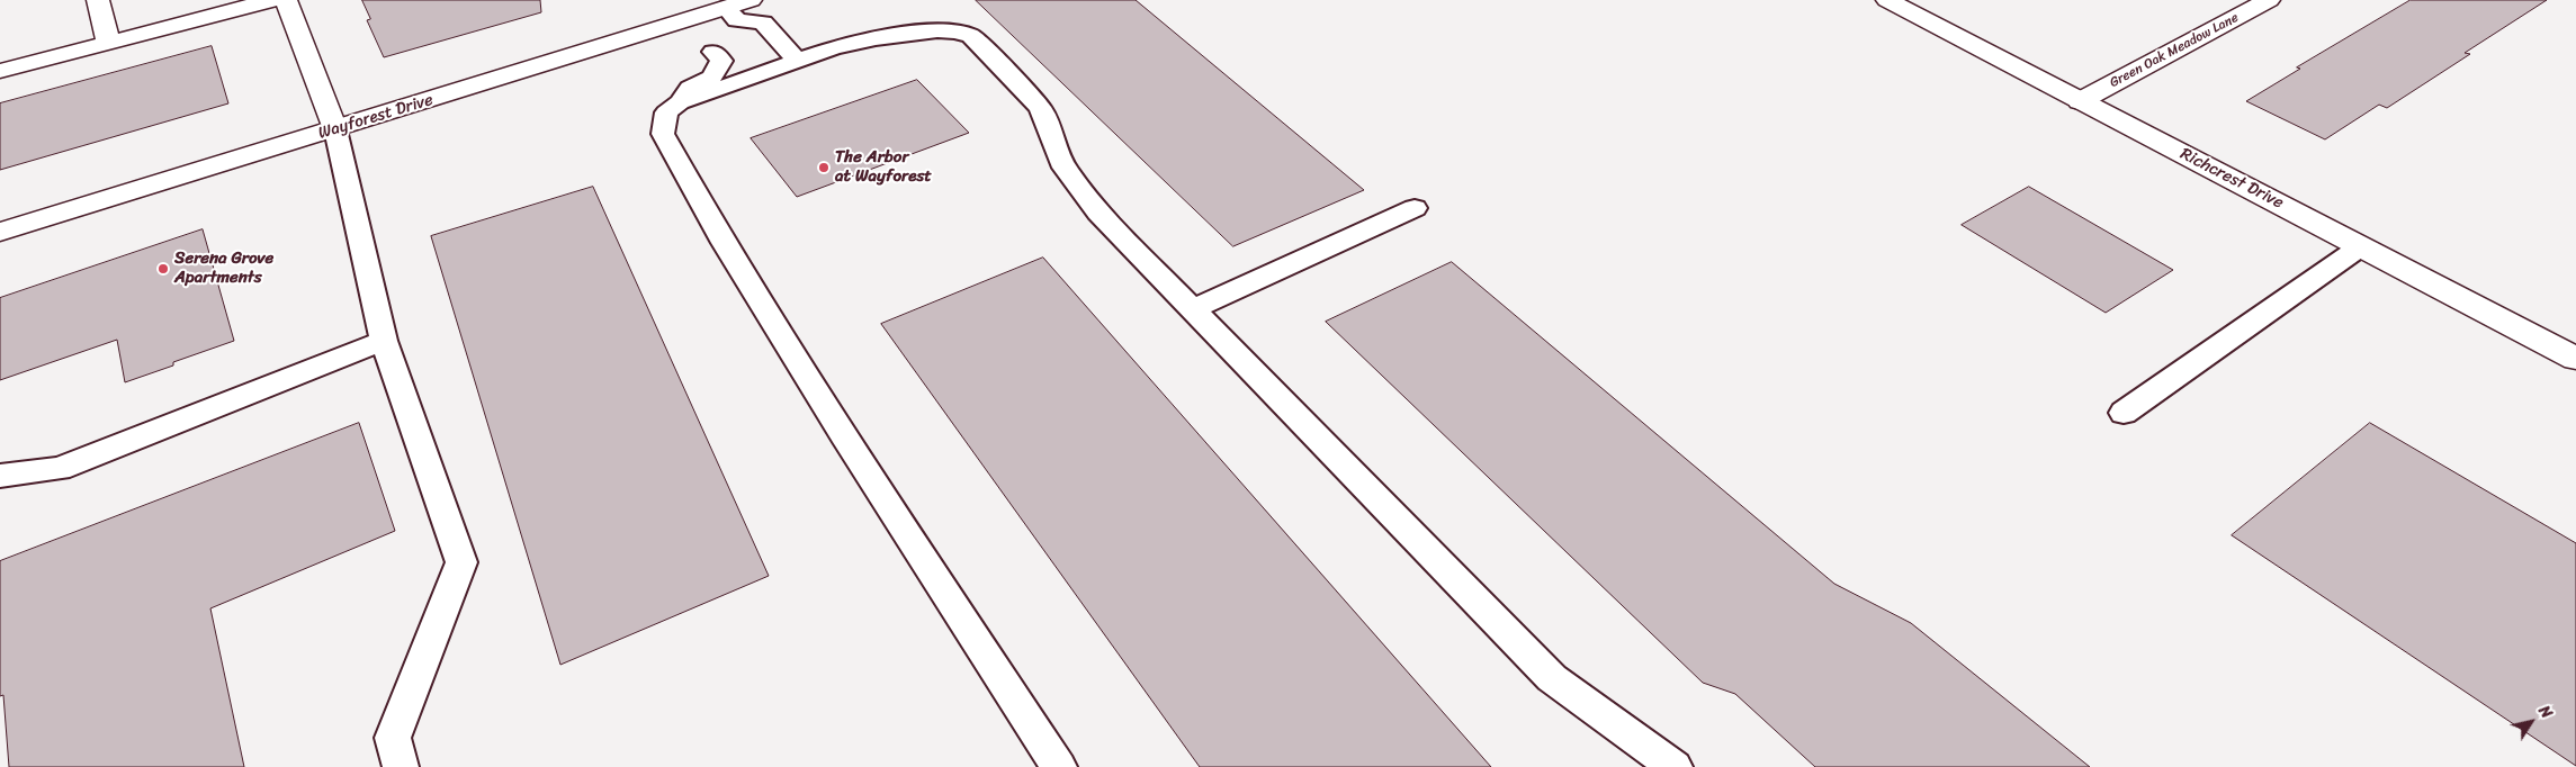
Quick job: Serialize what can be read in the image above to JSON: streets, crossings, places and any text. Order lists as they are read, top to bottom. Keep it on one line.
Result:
{"streets":{"street":["Green Oak Meadow Lane","Wayforest Drive","Richcrest Drive"]},"crossings":[["Green Oak Meadow Lane","Richcrest Drive"]],"places":["The Arbor at Wayforest","Serena Grove Apartments"],"north":"top right"}
